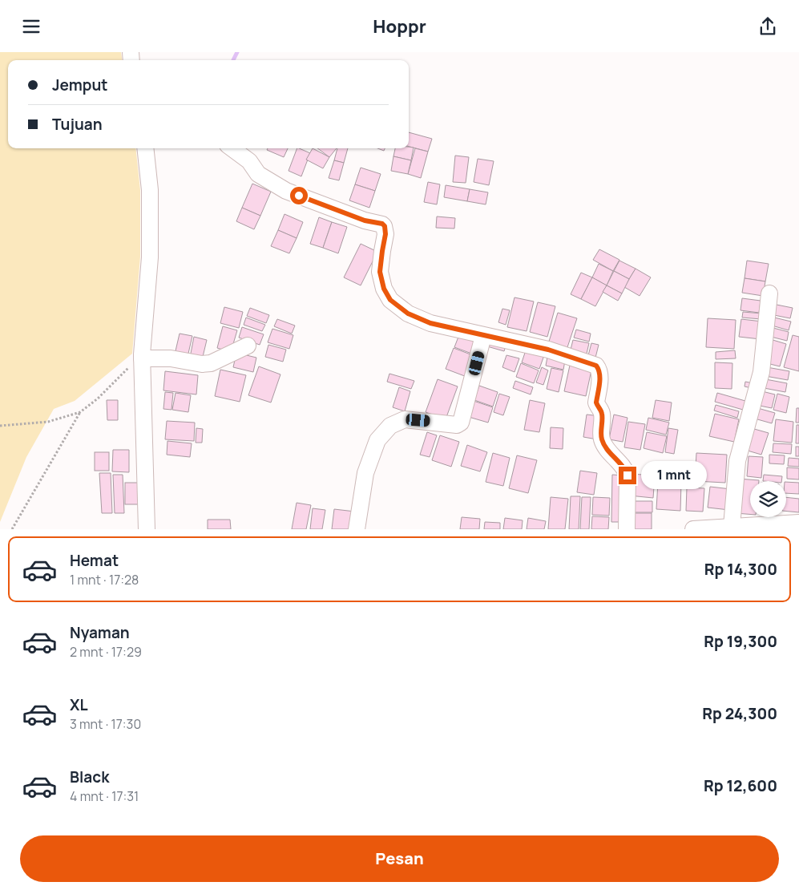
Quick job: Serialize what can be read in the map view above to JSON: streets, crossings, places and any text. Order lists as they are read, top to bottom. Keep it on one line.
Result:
{"page":{"header":"Hoppr","banner":["Jemput","Tujuan"],"bubble":"1 mnt","list":[{"name":"Hemat","note":"1 mnt · 17:28","value":"Rp 14,300"},{"name":"Nyaman","note":"2 mnt · 17:29","value":"Rp 19,300"},{"name":"XL","note":"3 mnt · 17:30","value":"Rp 24,300"},{"name":"Black","note":"4 mnt · 17:31","value":"Rp 12,600"}],"buttons":"Pesan"}}
